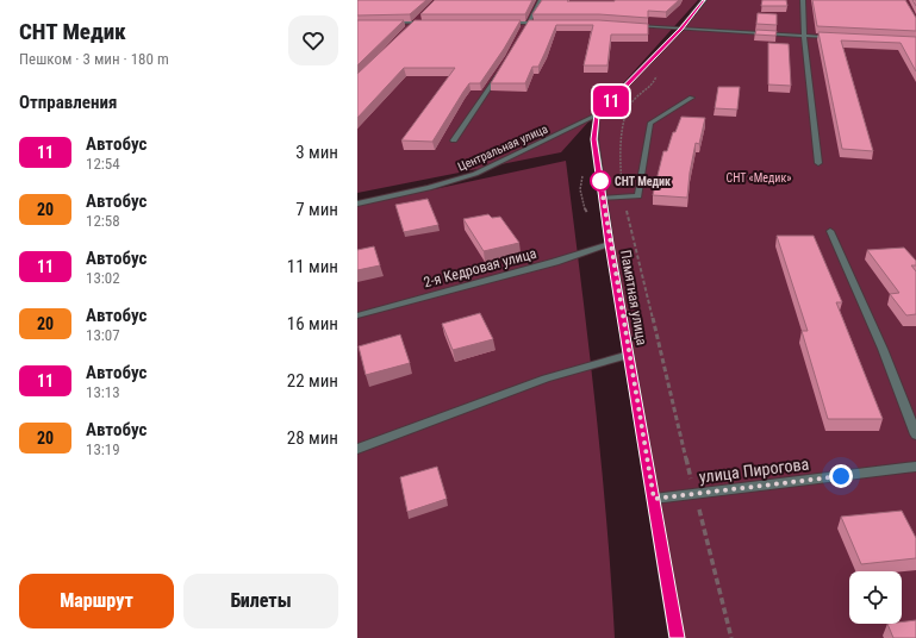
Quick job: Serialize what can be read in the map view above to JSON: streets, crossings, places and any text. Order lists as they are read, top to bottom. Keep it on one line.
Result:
{"streets":{"street":["Центральная улица","2-я Кедровая улица","Памятная улица","улица Пирогова"]},"crossings":[["Центральная улица","Памятная улица"],["2-я Кедровая улица","Памятная улица"],["Памятная улица","улица Пирогова"]],"parks":["СНТ «Медик»"],"places":["СНТ Медик"],"lines":["bus line 11"],"page":{"heading":[["СНТ Медик","Пешком · 3 мин · 180 m"],"Отправления"],"on_map":"11","list":[{"mark":"11","name":"Автобус","note":"12:54","value":"3 мин"},{"mark":"20","name":"Автобус","note":"12:58","value":"7 мин"},{"mark":"11","name":"Автобус","note":"13:02","value":"11 мин"},{"mark":"20","name":"Автобус","note":"13:07","value":"16 мин"},{"mark":"11","name":"Автобус","note":"13:13","value":"22 мин"},{"mark":"20","name":"Автобус","note":"13:19","value":"28 мин"}],"buttons":["Маршрут","Билеты"]}}
